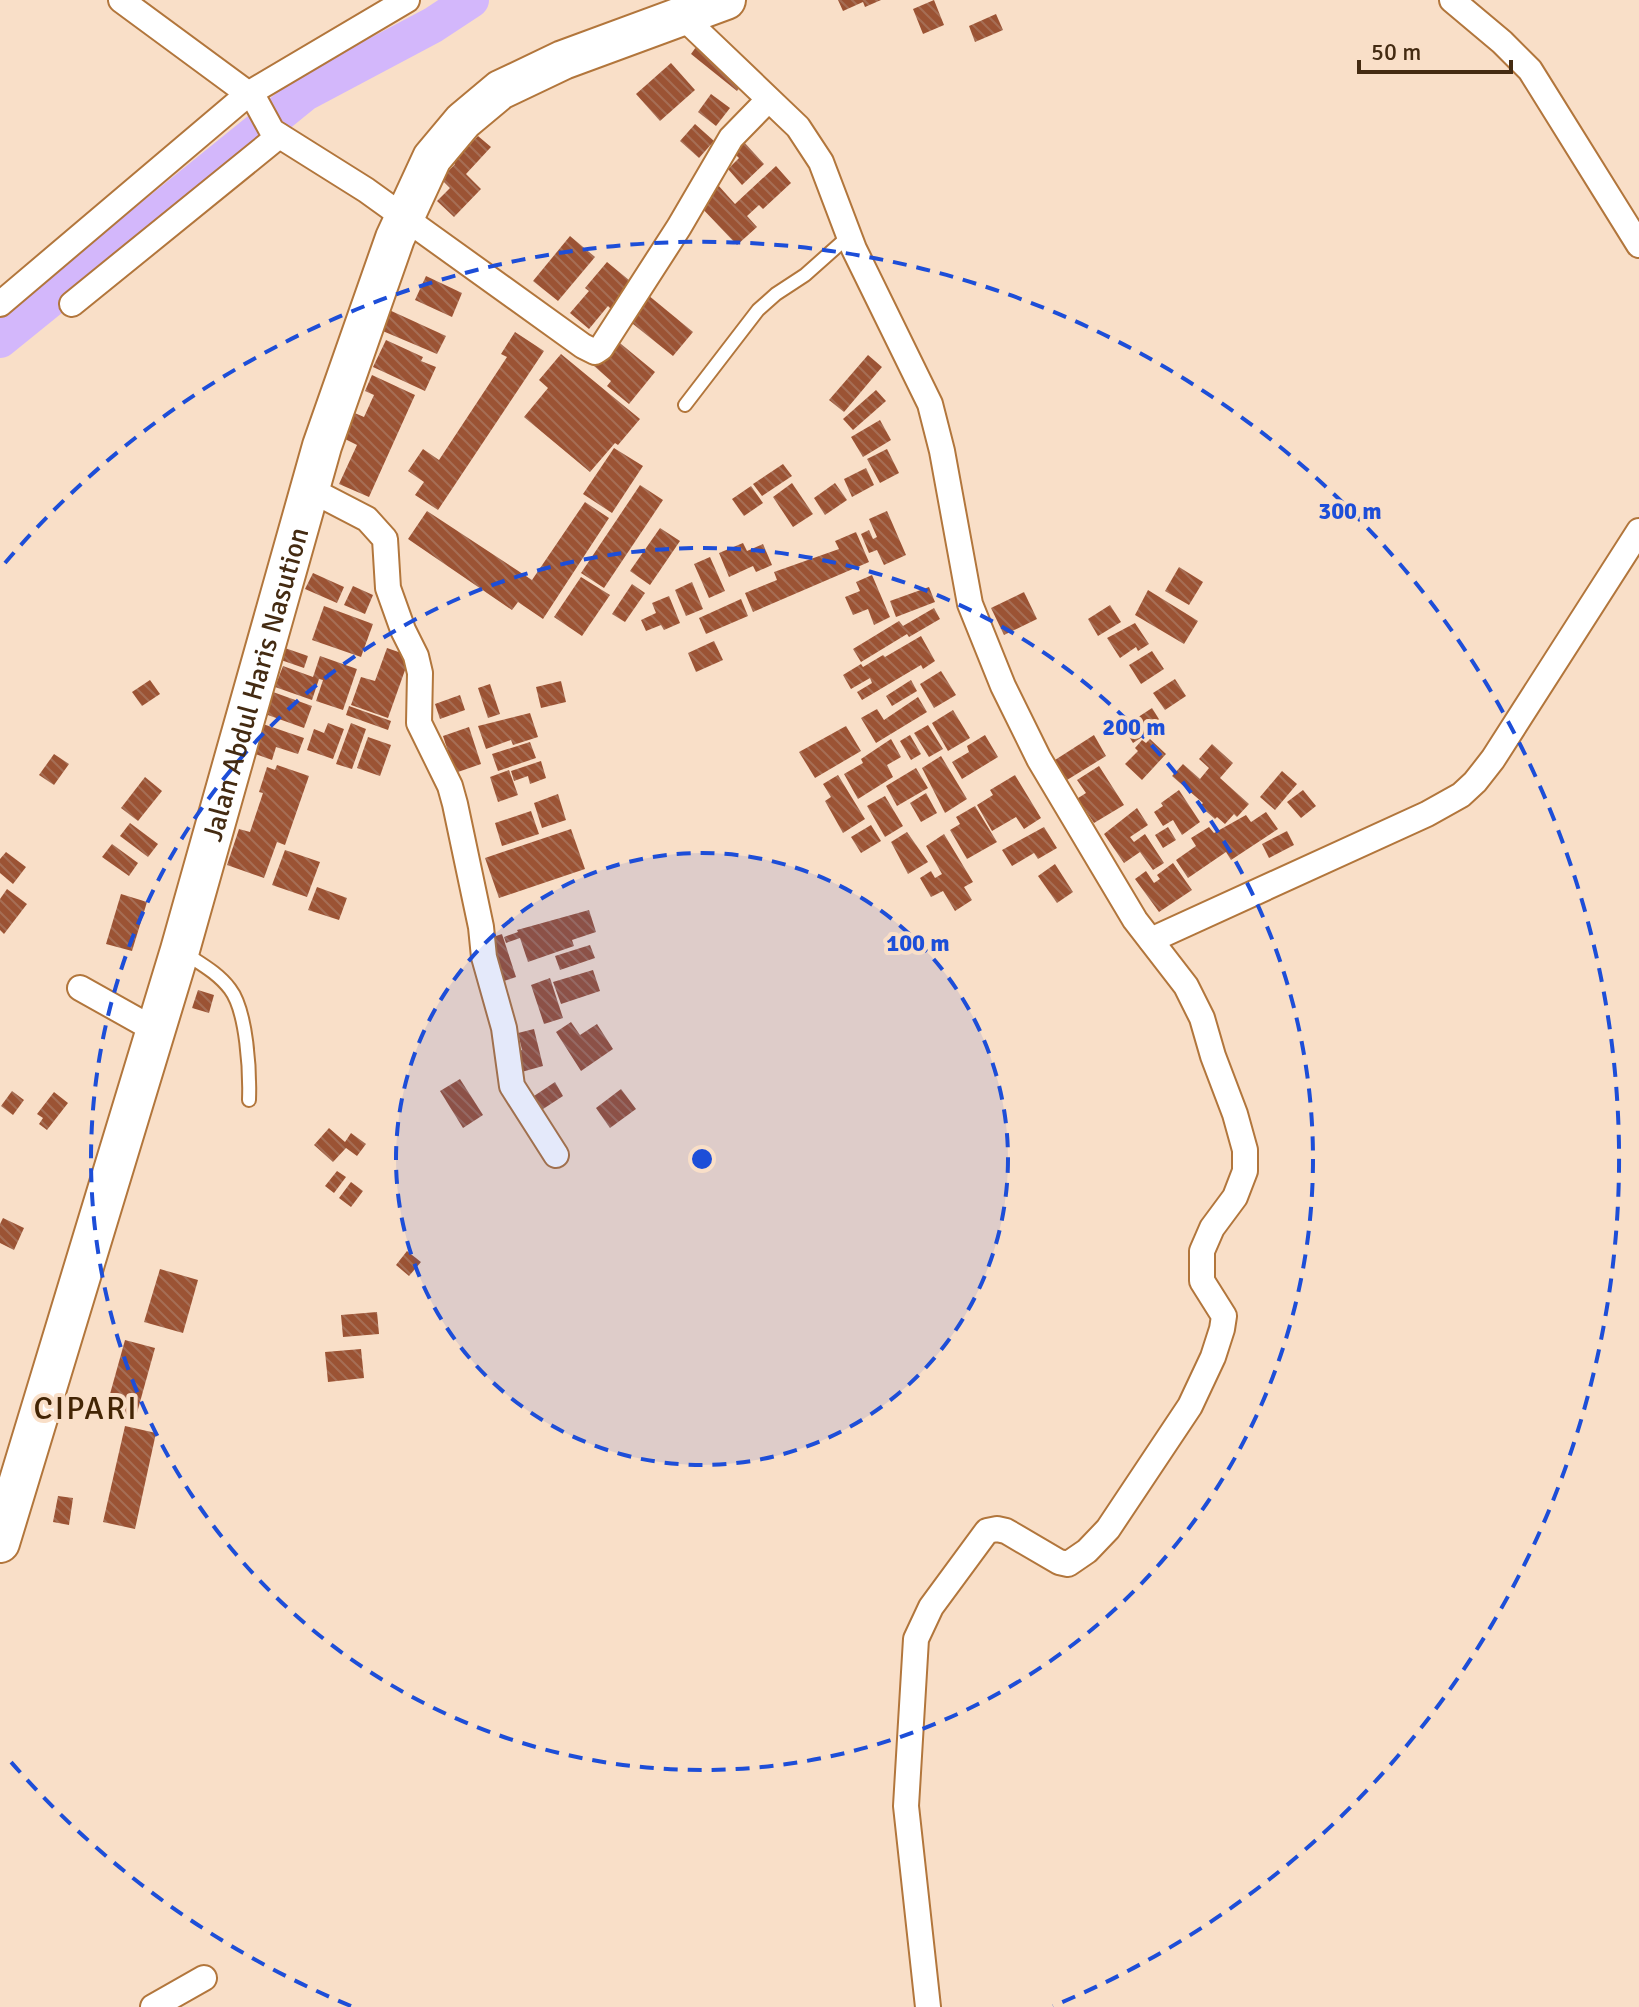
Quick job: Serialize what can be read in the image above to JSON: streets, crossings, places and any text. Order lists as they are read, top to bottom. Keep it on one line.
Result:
{"streets":{"main road":["Jalan Abdul Haris Nasution"]},"districts":["CIPARI"],"scale_bar":"50 m","rings":["300 m","200 m","100 m"]}
